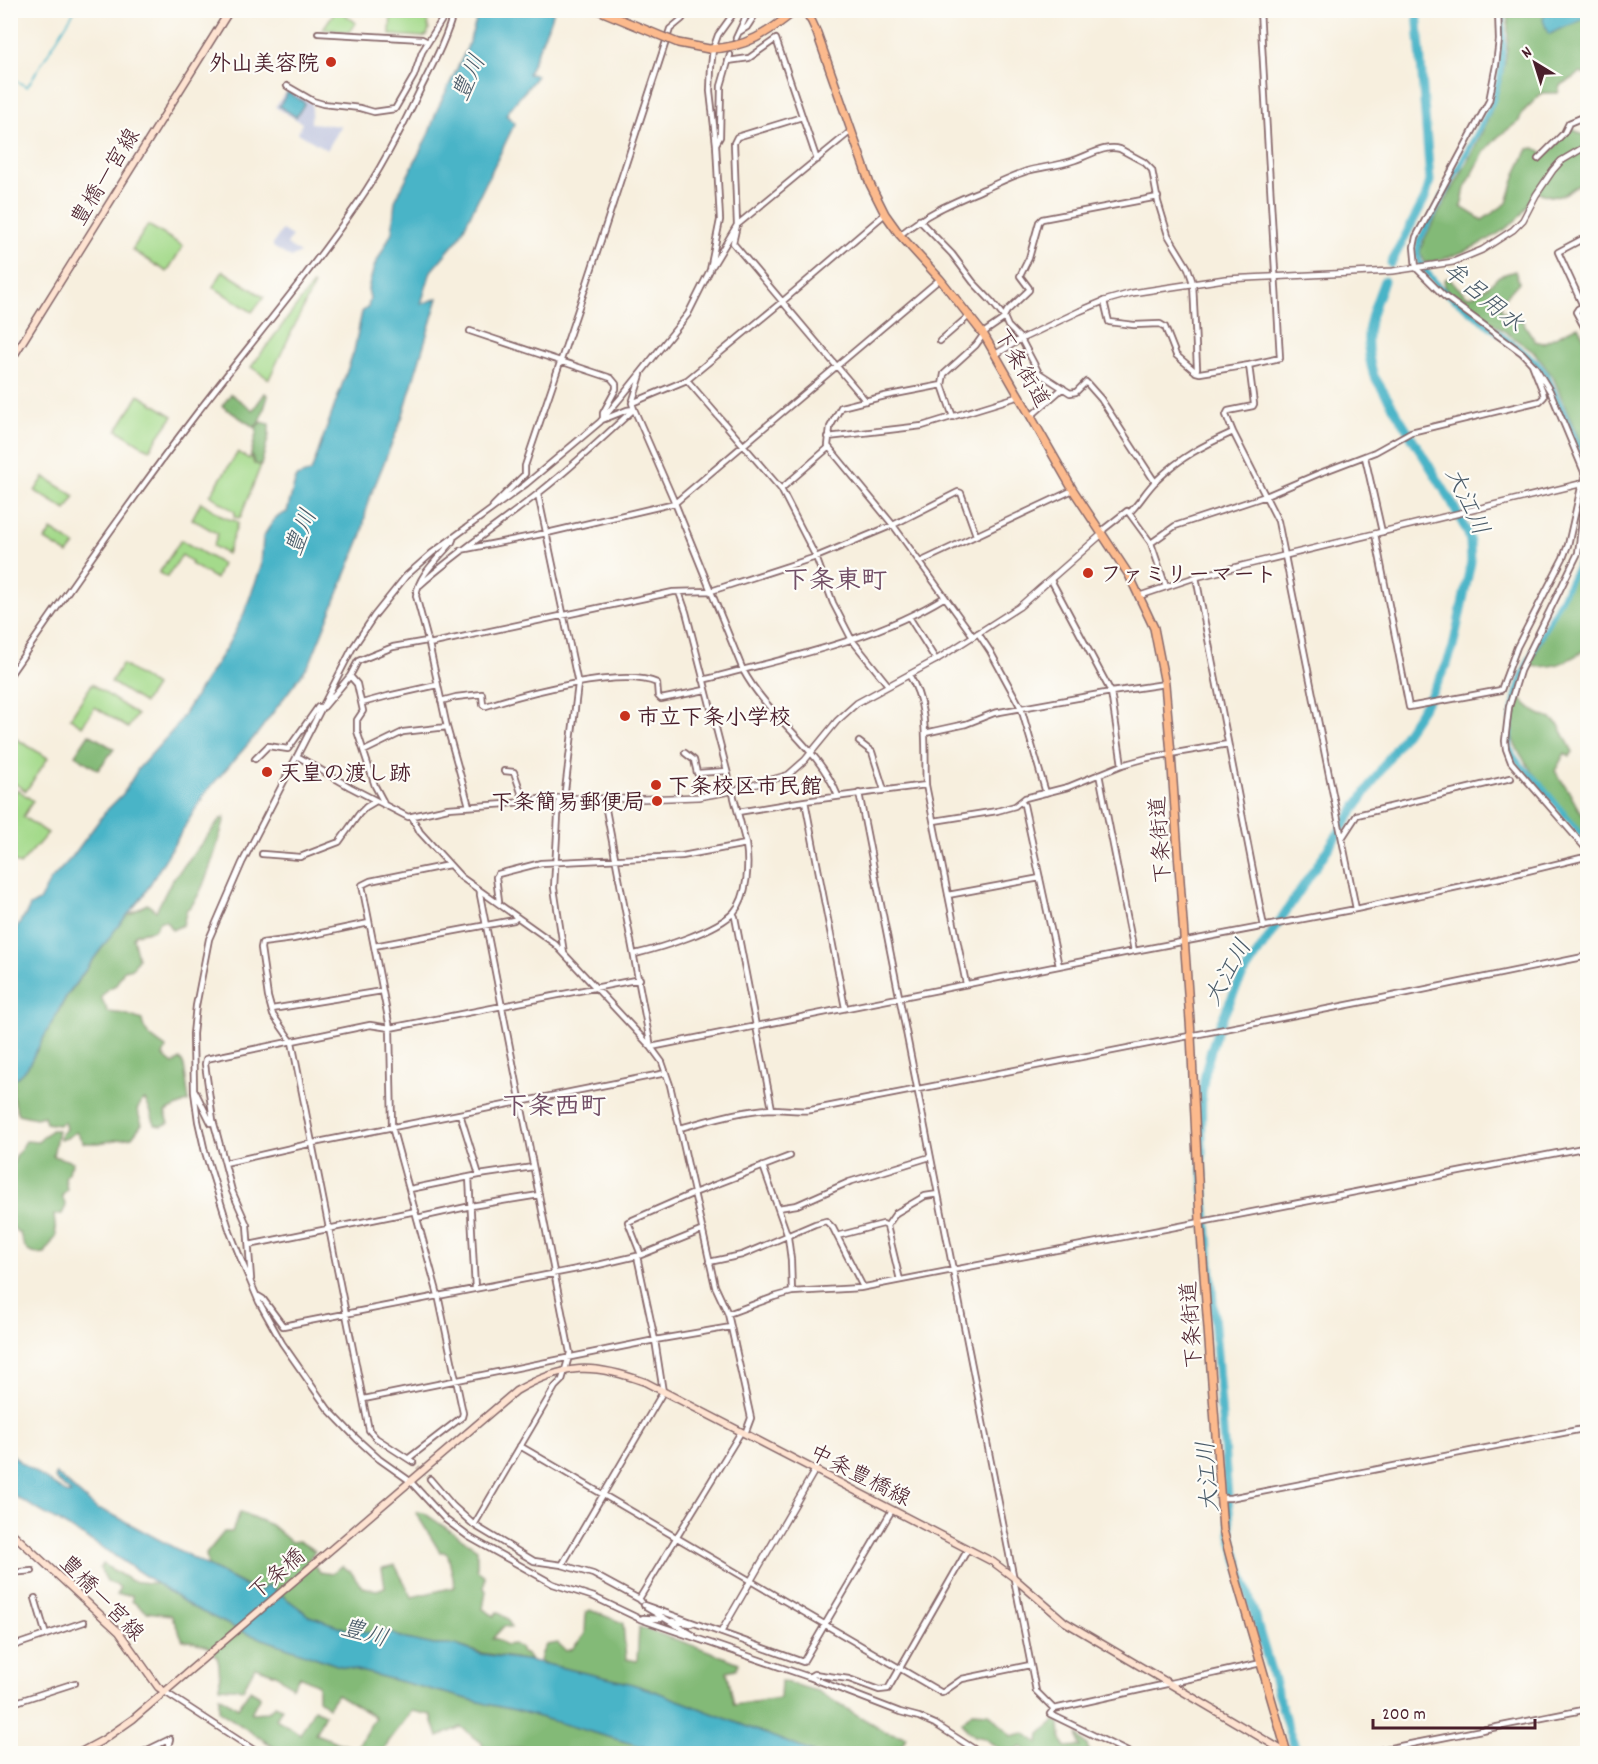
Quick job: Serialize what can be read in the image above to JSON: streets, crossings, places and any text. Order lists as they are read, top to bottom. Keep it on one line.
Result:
{"streets":{"main road":["豊橋一宮線","下条街道","中条豊橋線","下条橋"]},"crossings":[["豊橋一宮線","下条橋"],["下条街道","中条豊橋線"],["中条豊橋線","下条橋"]],"districts":["下条東町","下条西町"],"water":["豊川","牟呂用水","大江川"],"places":["外山美容院","ファミリーマート","市立下条小学校","天皇の渡し跡","下条校区市民館","下条簡易郵便局"],"scale_bar":"200 m","north":"top left"}
